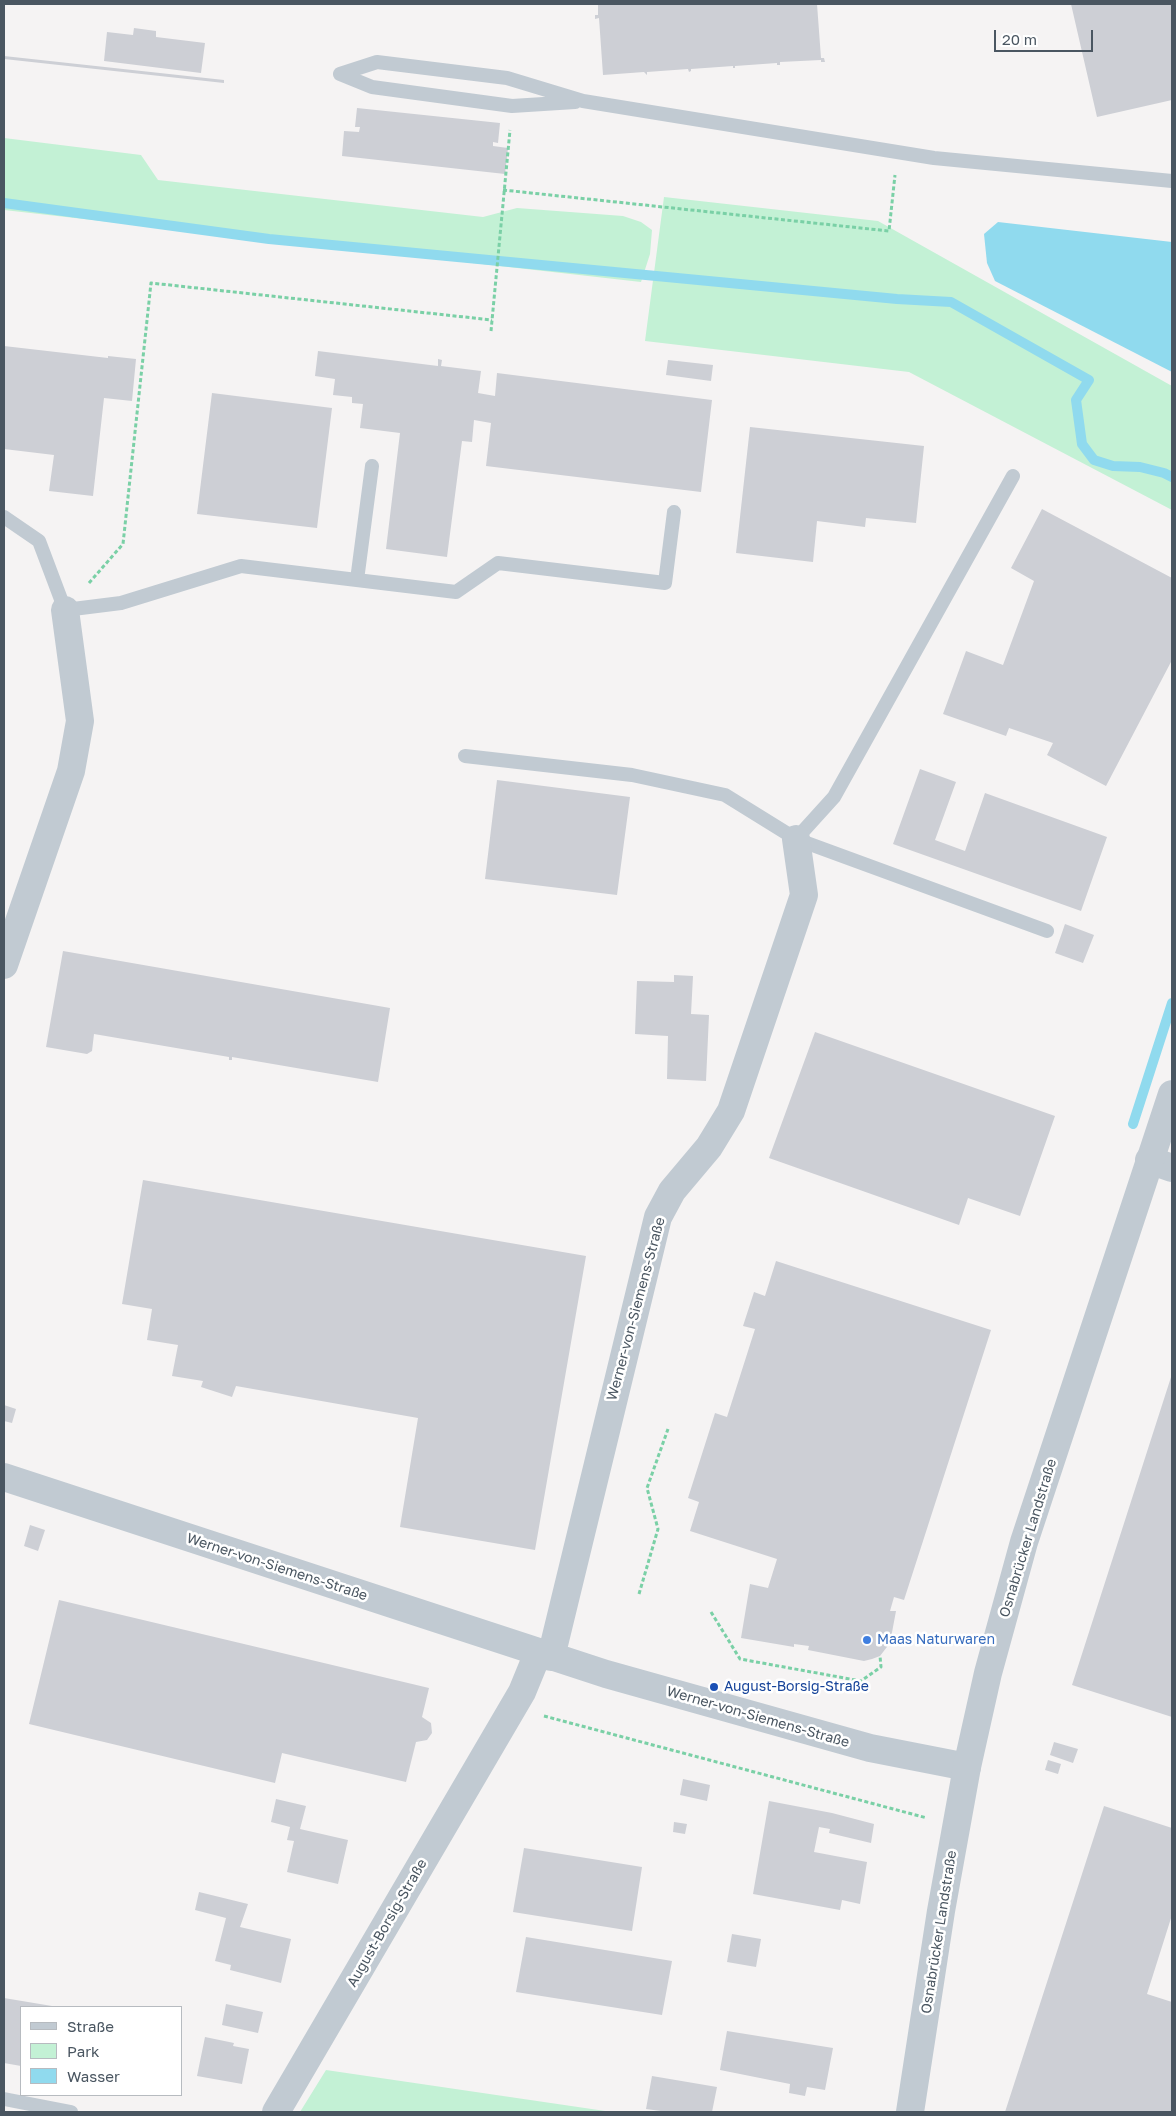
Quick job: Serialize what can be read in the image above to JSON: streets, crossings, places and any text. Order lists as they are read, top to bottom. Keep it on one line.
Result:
{"streets":{"street":["Werner-von-Siemens-Straße","Osnabrücker Landstraße","August-Borsig-Straße"]},"crossings":[["Werner-von-Siemens-Straße","Osnabrücker Landstraße"],["Werner-von-Siemens-Straße","August-Borsig-Straße"]],"places":["Maas Naturwaren","August-Borsig-Straße"],"legend":["Straße","Park","Wasser"],"scale_bar":"20 m"}
